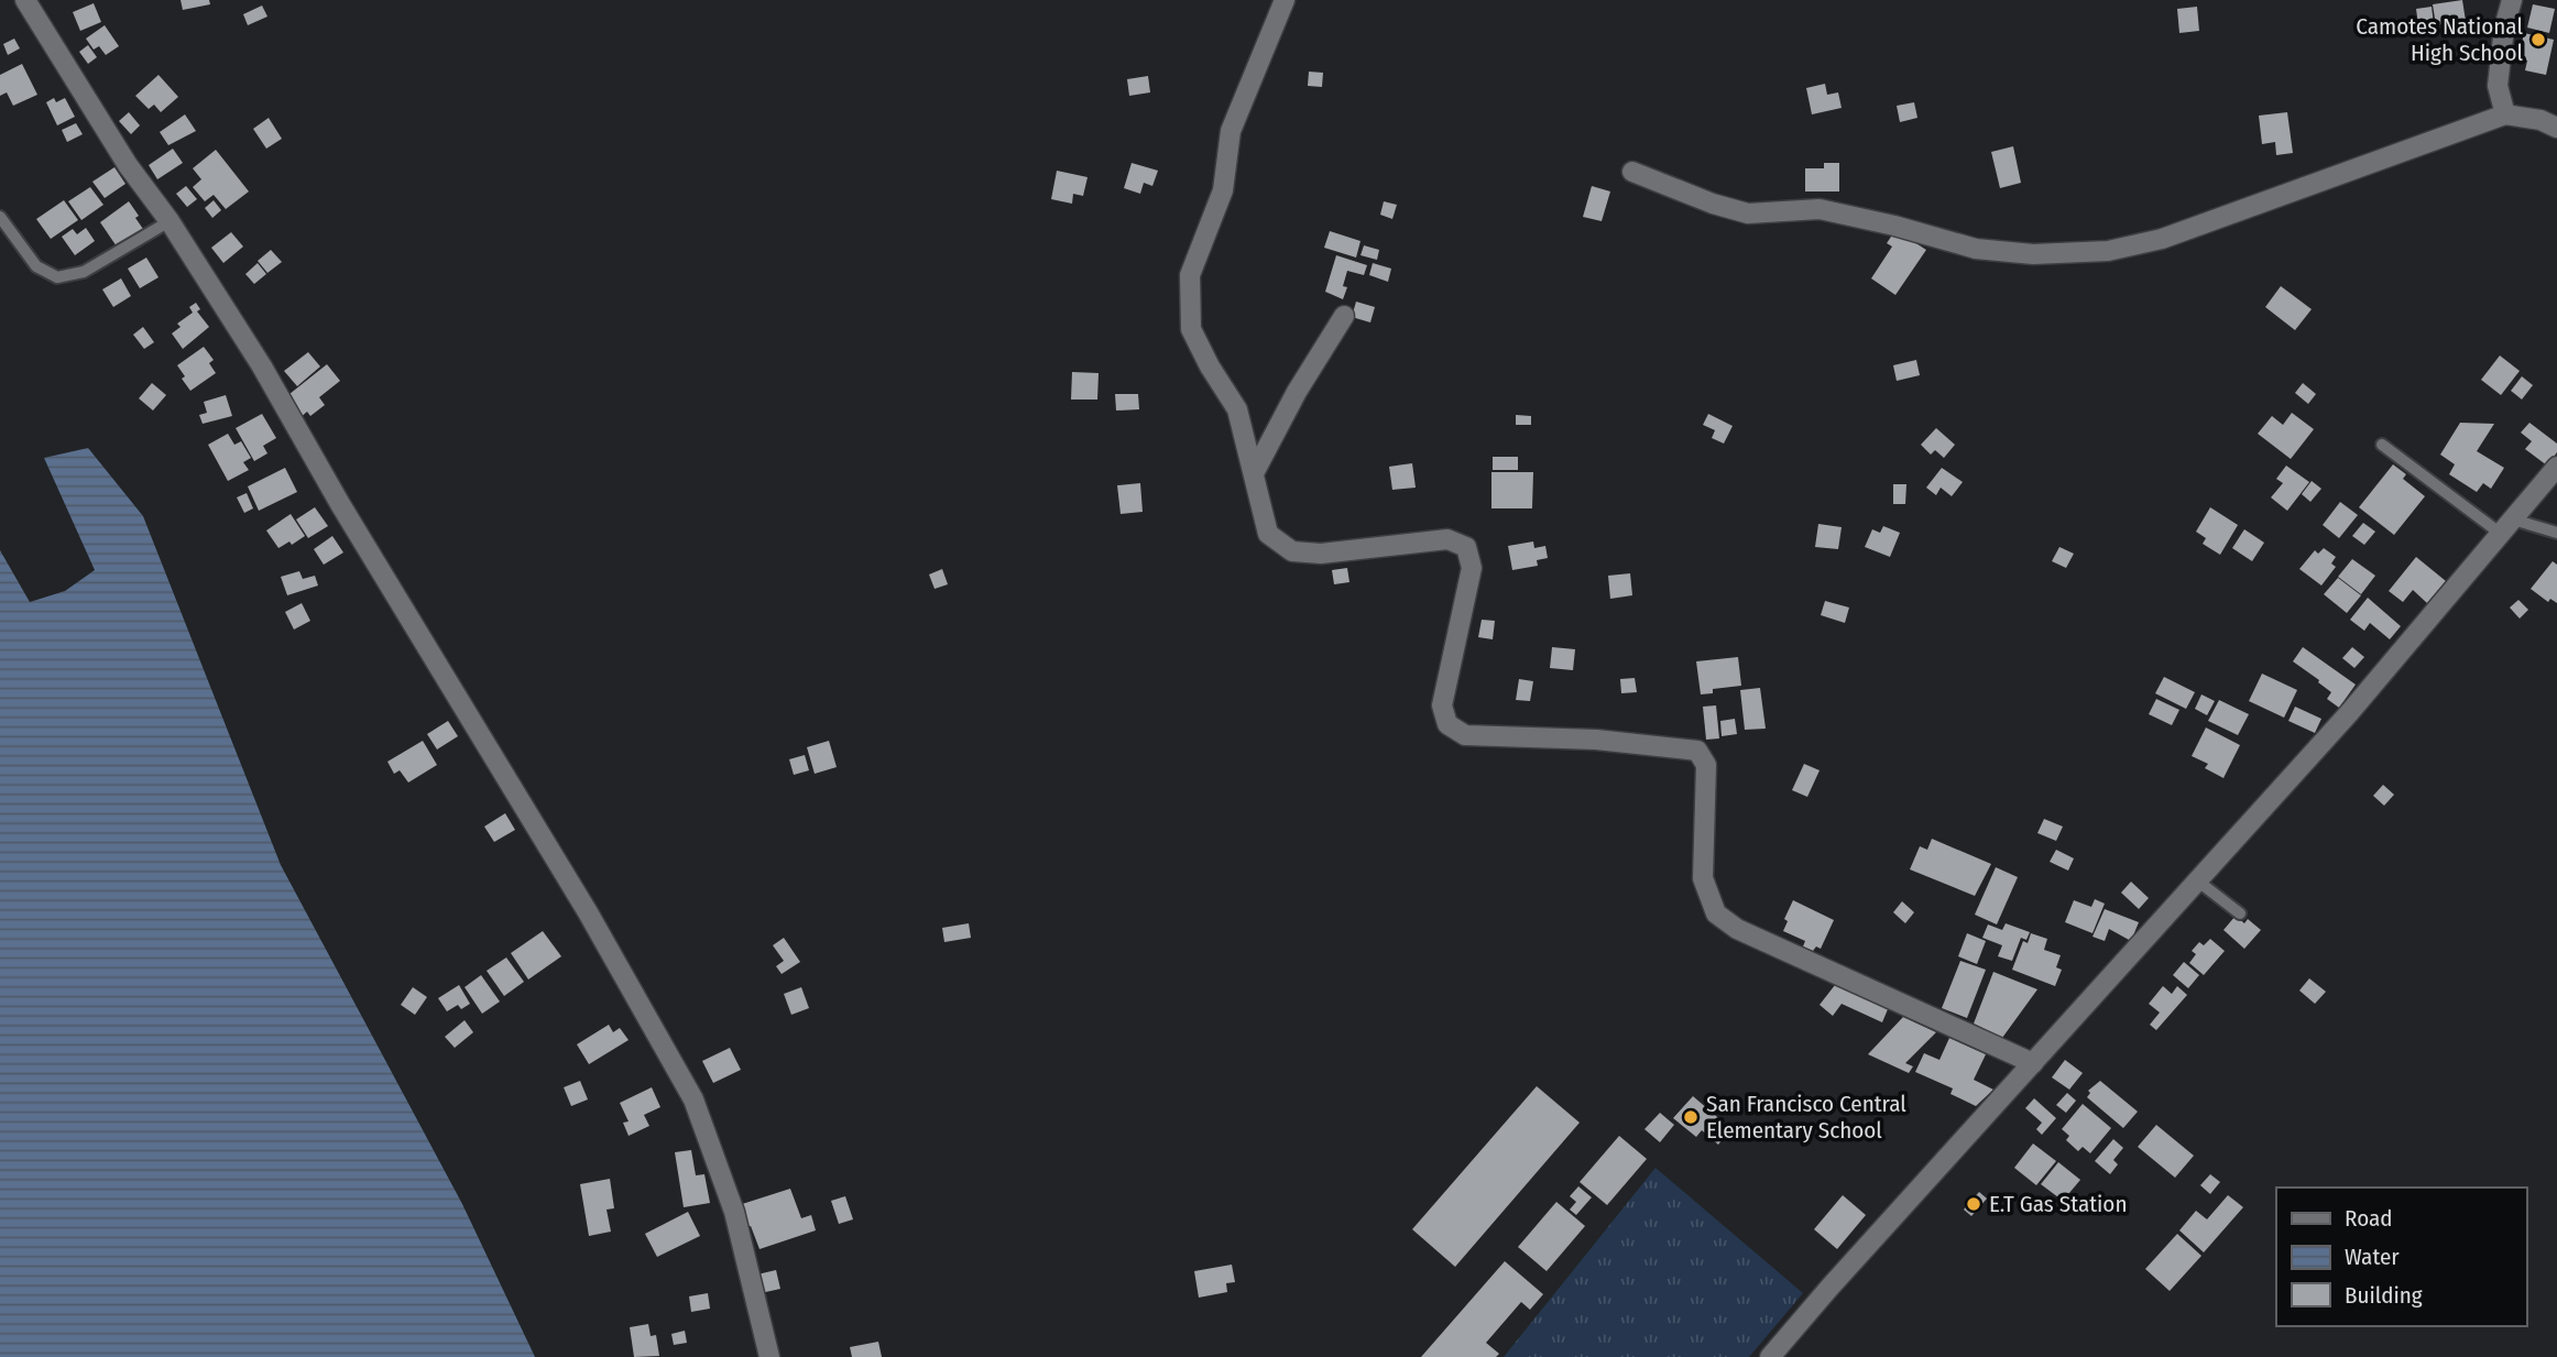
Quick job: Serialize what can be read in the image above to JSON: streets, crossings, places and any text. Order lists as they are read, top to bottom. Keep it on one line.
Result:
{"places":["Camotes National High School","San Francisco Central Elementary School","E.T Gas Station"],"legend":["Road","Water","Building"]}
